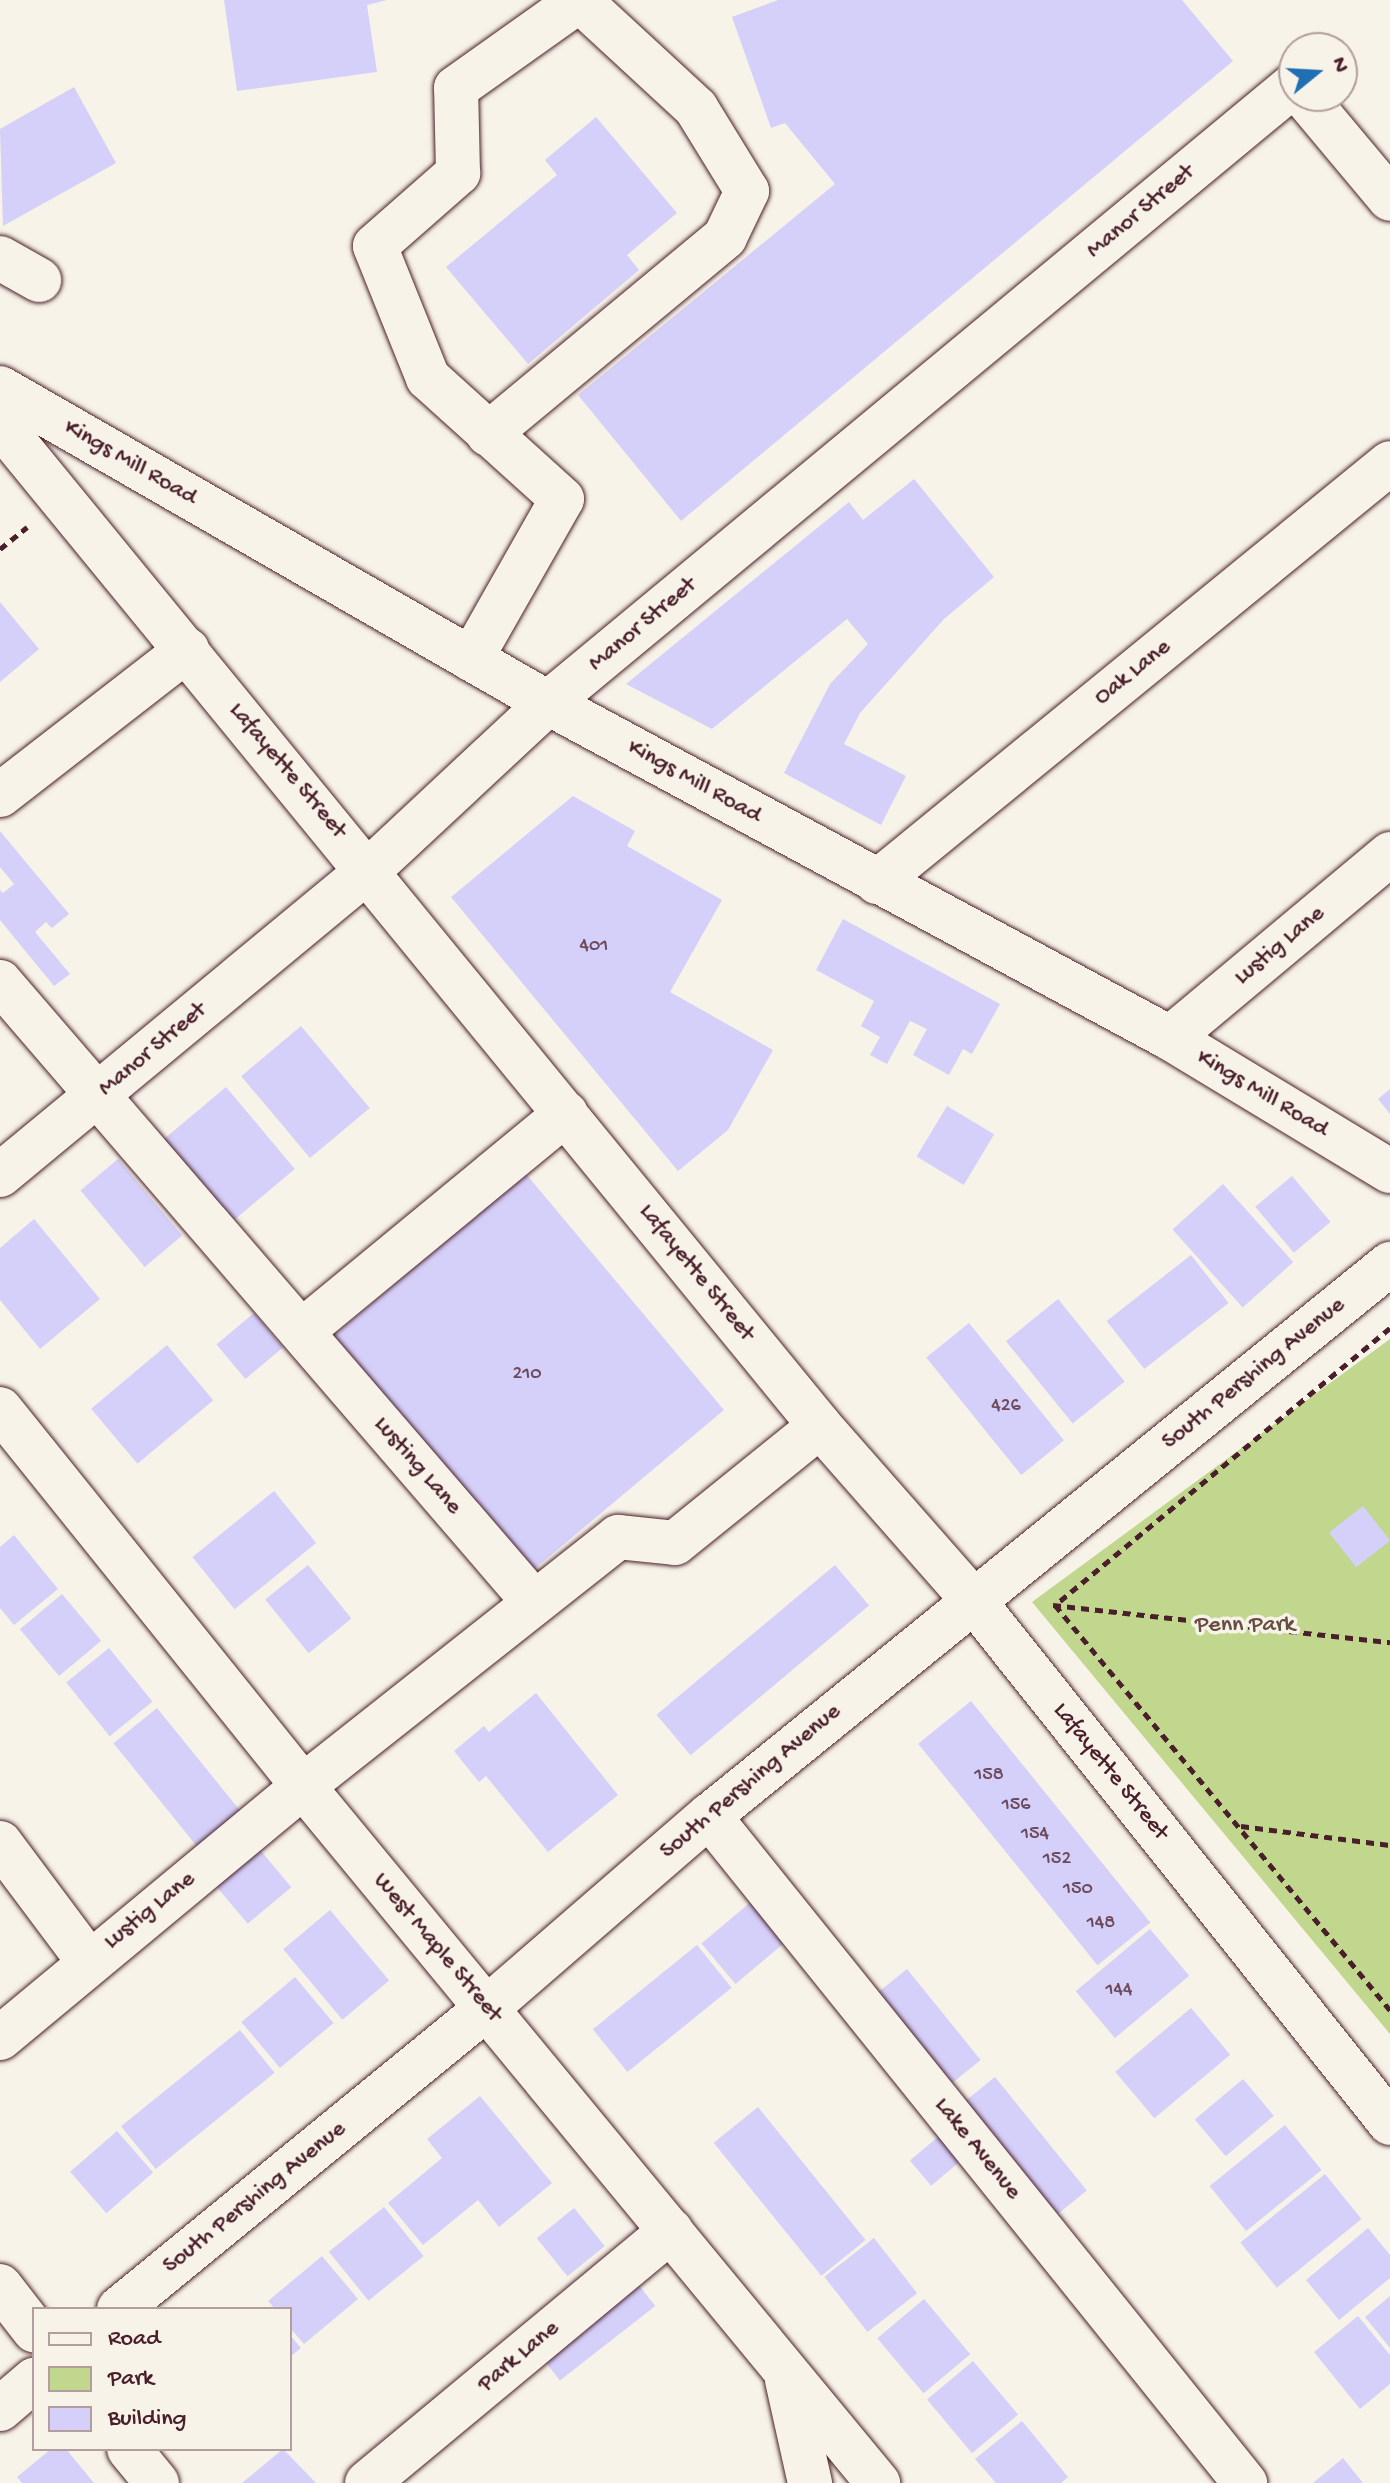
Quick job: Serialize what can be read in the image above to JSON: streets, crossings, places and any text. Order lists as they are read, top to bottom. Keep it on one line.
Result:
{"streets":{"street":["Manor Street","Kings Mill Road","Oak Lane","Lafayette Street","Lustig Lane","South Pershing Avenue","Lusting Lane","West Maple Street","Lake Avenue","Park Lane"]},"crossings":[["Manor Street","Kings Mill Road"],["Manor Street","Lafayette Street"],["Manor Street","Lusting Lane"],["Kings Mill Road","Oak Lane"],["Kings Mill Road","Lustig Lane"],["Lafayette Street","Lustig Lane"],["Lafayette Street","South Pershing Avenue"],["Lustig Lane","Lusting Lane"],["Lustig Lane","West Maple Street"],["South Pershing Avenue","West Maple Street"],["South Pershing Avenue","Lake Avenue"],["West Maple Street","Park Lane"]],"parks":["Penn Park"],"house_numbers":["401","210","426","158","156","154","152","150","148","144"],"legend":["Road","Park","Building"],"north":"right"}
